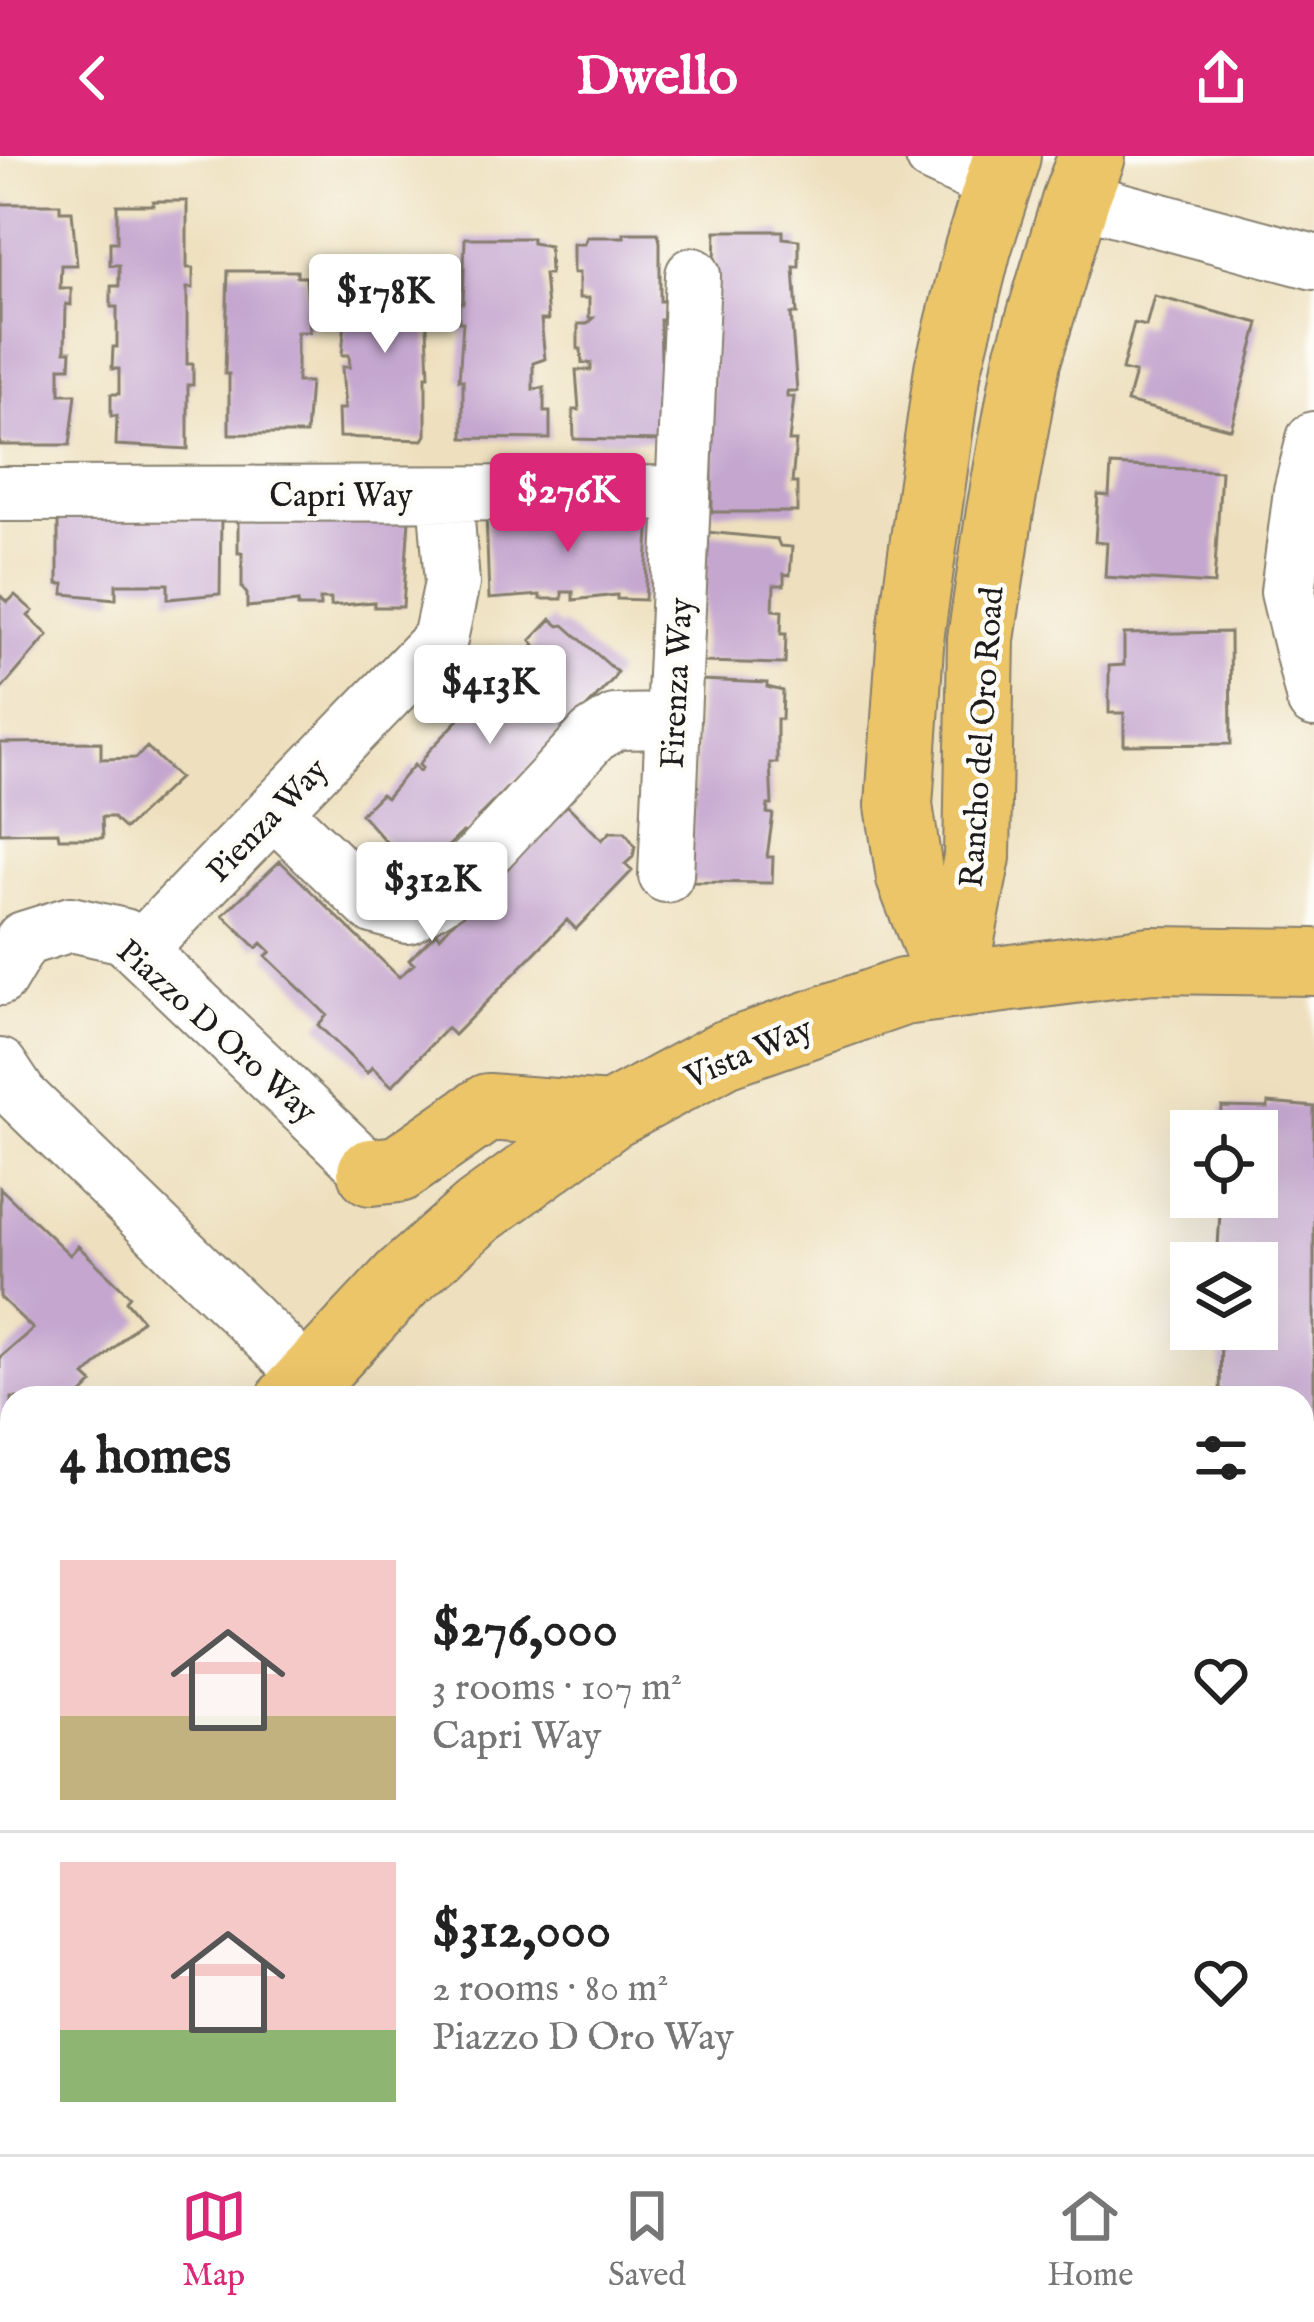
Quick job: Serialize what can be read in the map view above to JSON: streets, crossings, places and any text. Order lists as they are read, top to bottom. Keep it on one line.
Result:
{"streets":{"main road":["Rancho del Oro Road","Vista Way"],"street":["Capri Way","Firenza Way","Pienza Way","Piazzo D Oro Way"]},"crossings":[["Capri Way","Firenza Way"],["Capri Way","Pienza Way"],["Rancho del Oro Road","Vista Way"],["Pienza Way","Piazzo D Oro Way"]],"page":{"header":"Dwello","price":["$178K","$276K","$413K","$312K"],"heading":"4 homes","list":[{"name":"$276,000","note":"3 rooms · 107 m² · Capri Way"},{"name":"$312,000","note":"2 rooms · 80 m² · Piazzo D Oro Way"}],"tabs":["Map","Saved","Home"]}}
